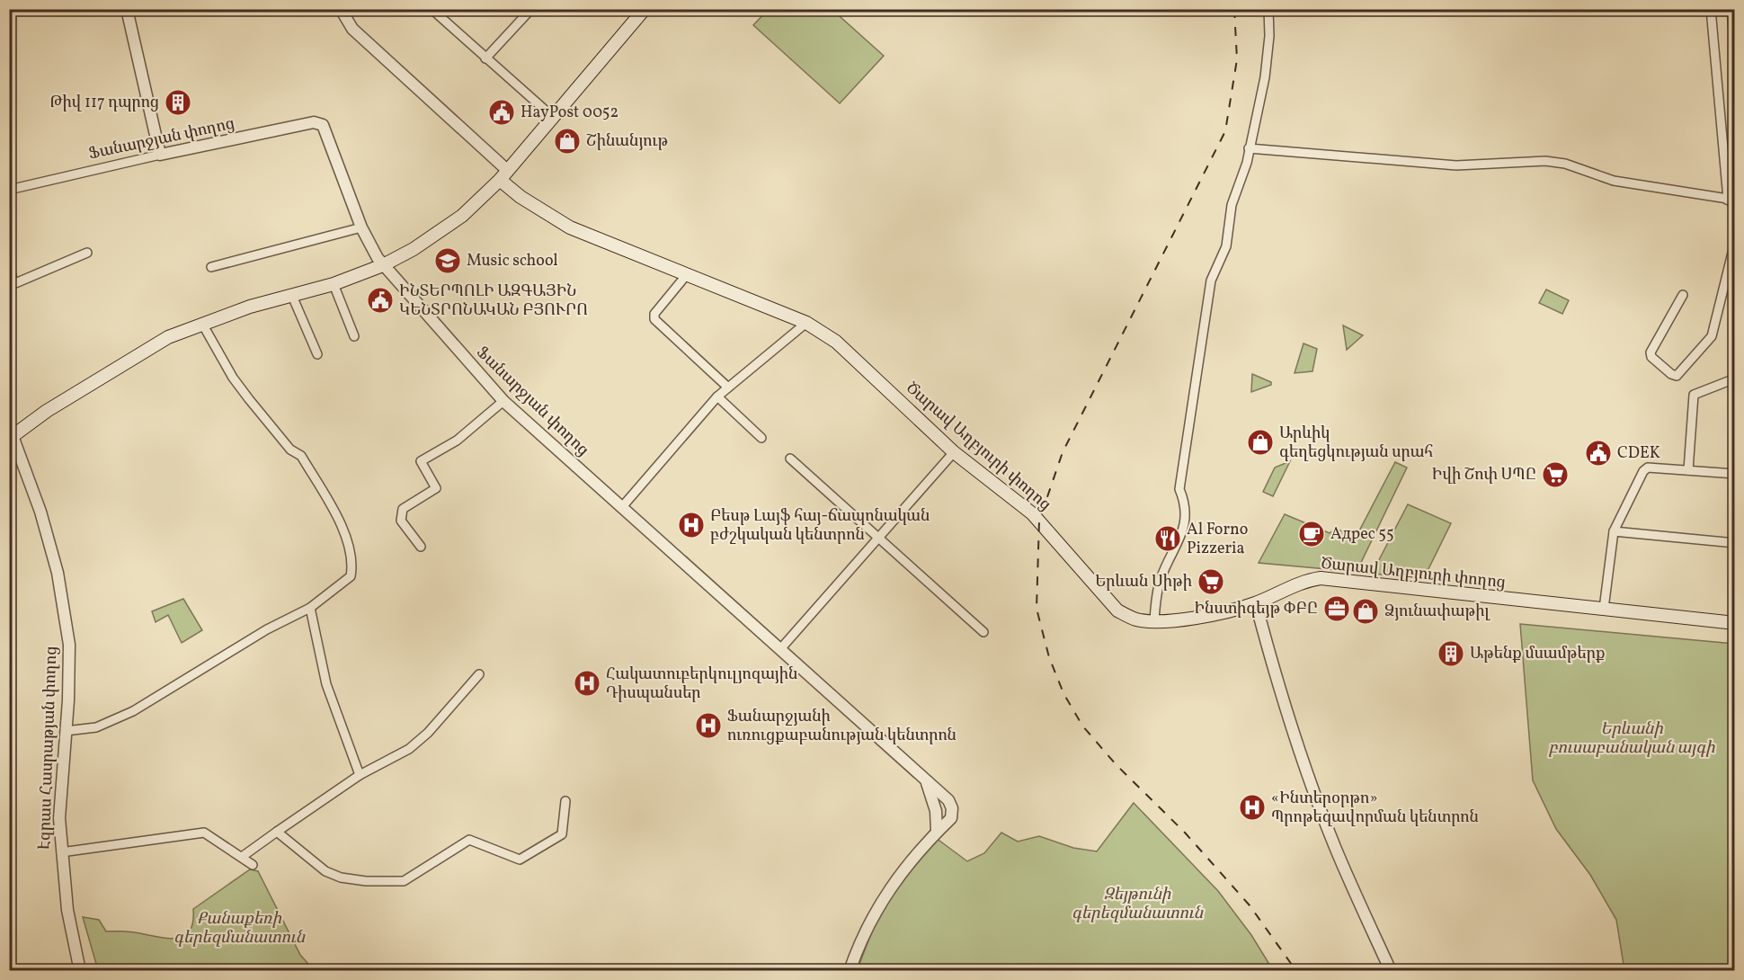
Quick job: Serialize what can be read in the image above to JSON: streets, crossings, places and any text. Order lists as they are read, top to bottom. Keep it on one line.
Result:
{"streets":{"main road":["Ծարավ Աղբյուրի փողոց"],"street":["Ֆանարջյան փողոց","Էզրաս Հասրաթյան փողոց"]},"parks":["Երևանի բուսաբանական այգի","Զեյթունի գերեզմանատուն","Քանաքեռի գերեզմանատուն"],"places":{"building":["Թիվ 117 դպրոց","Աթենք մսամթերք"],"public building":["HayPost 0052","ԻՆՏԵՐՊՈԼԻ ԱԶԳԱՅԻՆ ԿԵՆՏՐՈՆԱԿԱՆ ԲՅՈՒՐՈ","CDEK"],"shop":["Շինանյութ","Արևիկ գեղեցկության սրահ","Ձյունափաթիլ"],"school or university":["Music school"],"supermarket":["Իվի Շոփ ՍՊԸ","Երևան Սիթի"],"hospital":["Բեսթ Լայֆ հայ-ճապոնական բժշկական կենտրոն","Հակատուբերկուլյոզային Դիսպանսեր","Ֆանարջյանի ուռուցքաբանության կենտրոն","«Ինտերօրթո» Պրոթեզավորման կենտրոն"],"cafe":["Адрес 55"],"restaurant":["Al Forno Pizzeria"],"office":["Ինստիգեյթ ՓԲԸ"]}}
